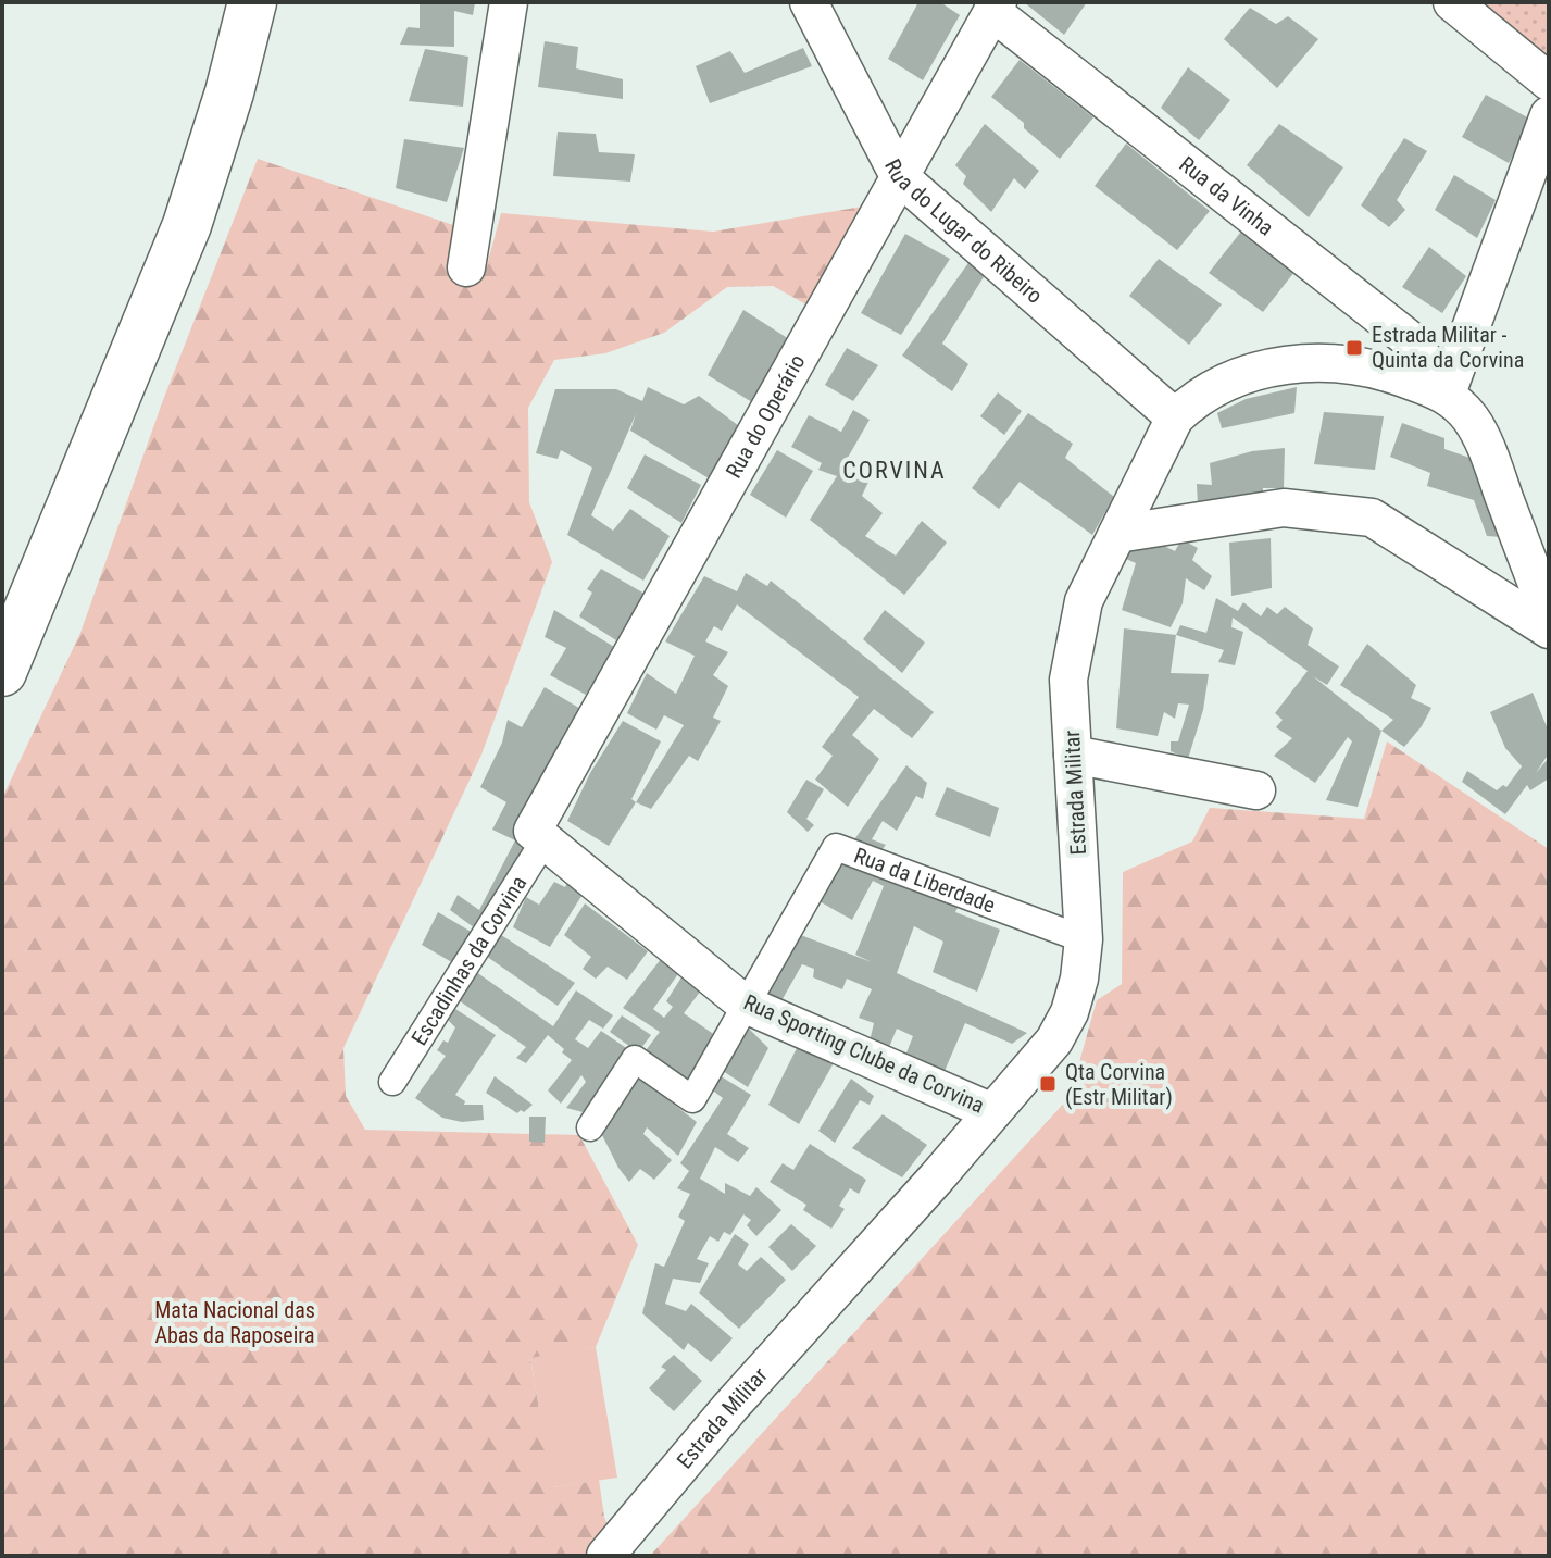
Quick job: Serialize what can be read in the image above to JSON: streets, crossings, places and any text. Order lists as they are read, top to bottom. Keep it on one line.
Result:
{"streets":{"street":["Rua da Vinha","Rua do Lugar do Ribeiro","Rua do Operário","Estrada Militar","Rua da Liberdade","Escadinhas da Corvina","Rua Sporting Clube da Corvina"]},"crossings":[["Rua da Vinha","Rua do Operário"],["Rua da Vinha","Estrada Militar"],["Rua do Lugar do Ribeiro","Rua do Operário"],["Rua do Lugar do Ribeiro","Estrada Militar"],["Rua do Operário","Escadinhas da Corvina"],["Rua do Operário","Rua Sporting Clube da Corvina"],["Estrada Militar","Rua da Liberdade"],["Estrada Militar","Rua Sporting Clube da Corvina"],["Rua da Liberdade","Rua Sporting Clube da Corvina"],["Escadinhas da Corvina","Rua Sporting Clube da Corvina"]],"districts":["CORVINA"],"parks":["Mata Nacional das Abas da Raposeira"],"places":{"transit":["Estrada Militar - Quinta da Corvina","Qta Corvina (Estr Militar)"]}}
